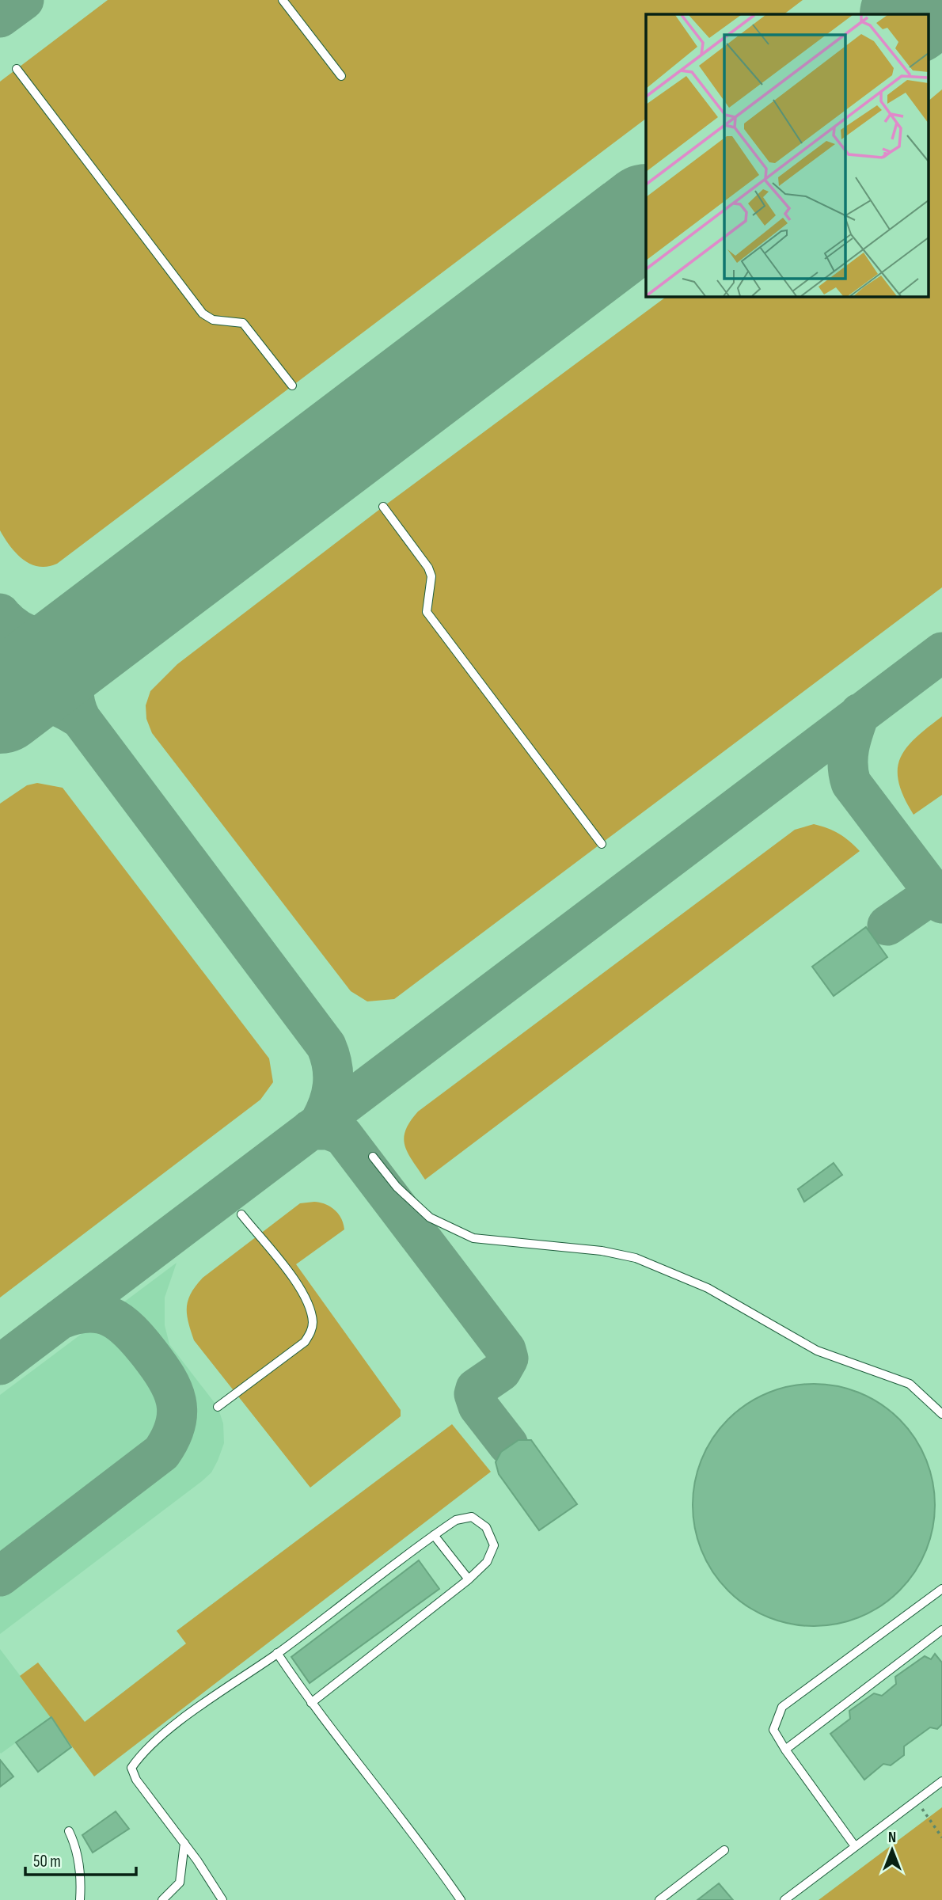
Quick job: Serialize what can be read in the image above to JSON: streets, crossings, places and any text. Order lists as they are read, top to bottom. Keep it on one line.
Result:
{"scale_bar":"50 m","north":"top"}
